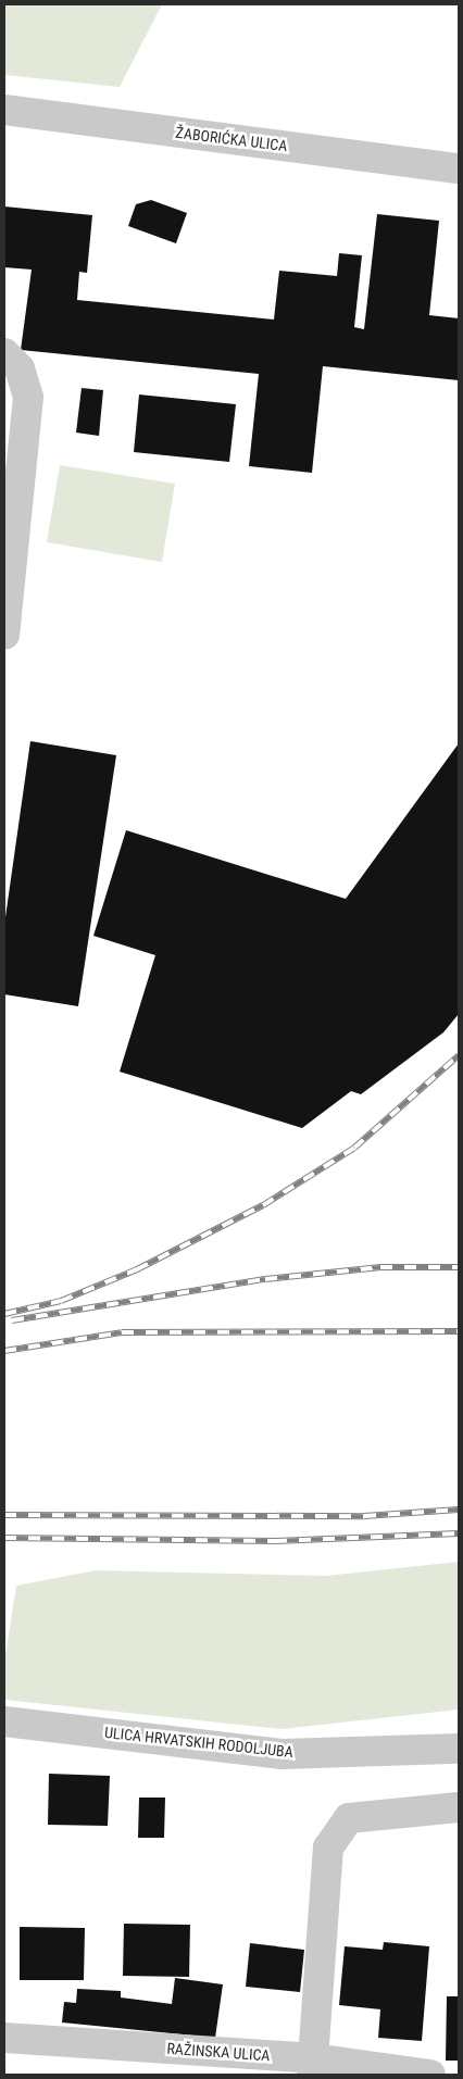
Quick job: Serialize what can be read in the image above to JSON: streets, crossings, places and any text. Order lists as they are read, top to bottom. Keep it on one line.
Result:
{"streets":{"street":["ŽABORIĆKA ULICA","ULICA HRVATSKIH RODOLJUBA","RAŽINSKA ULICA"]}}
